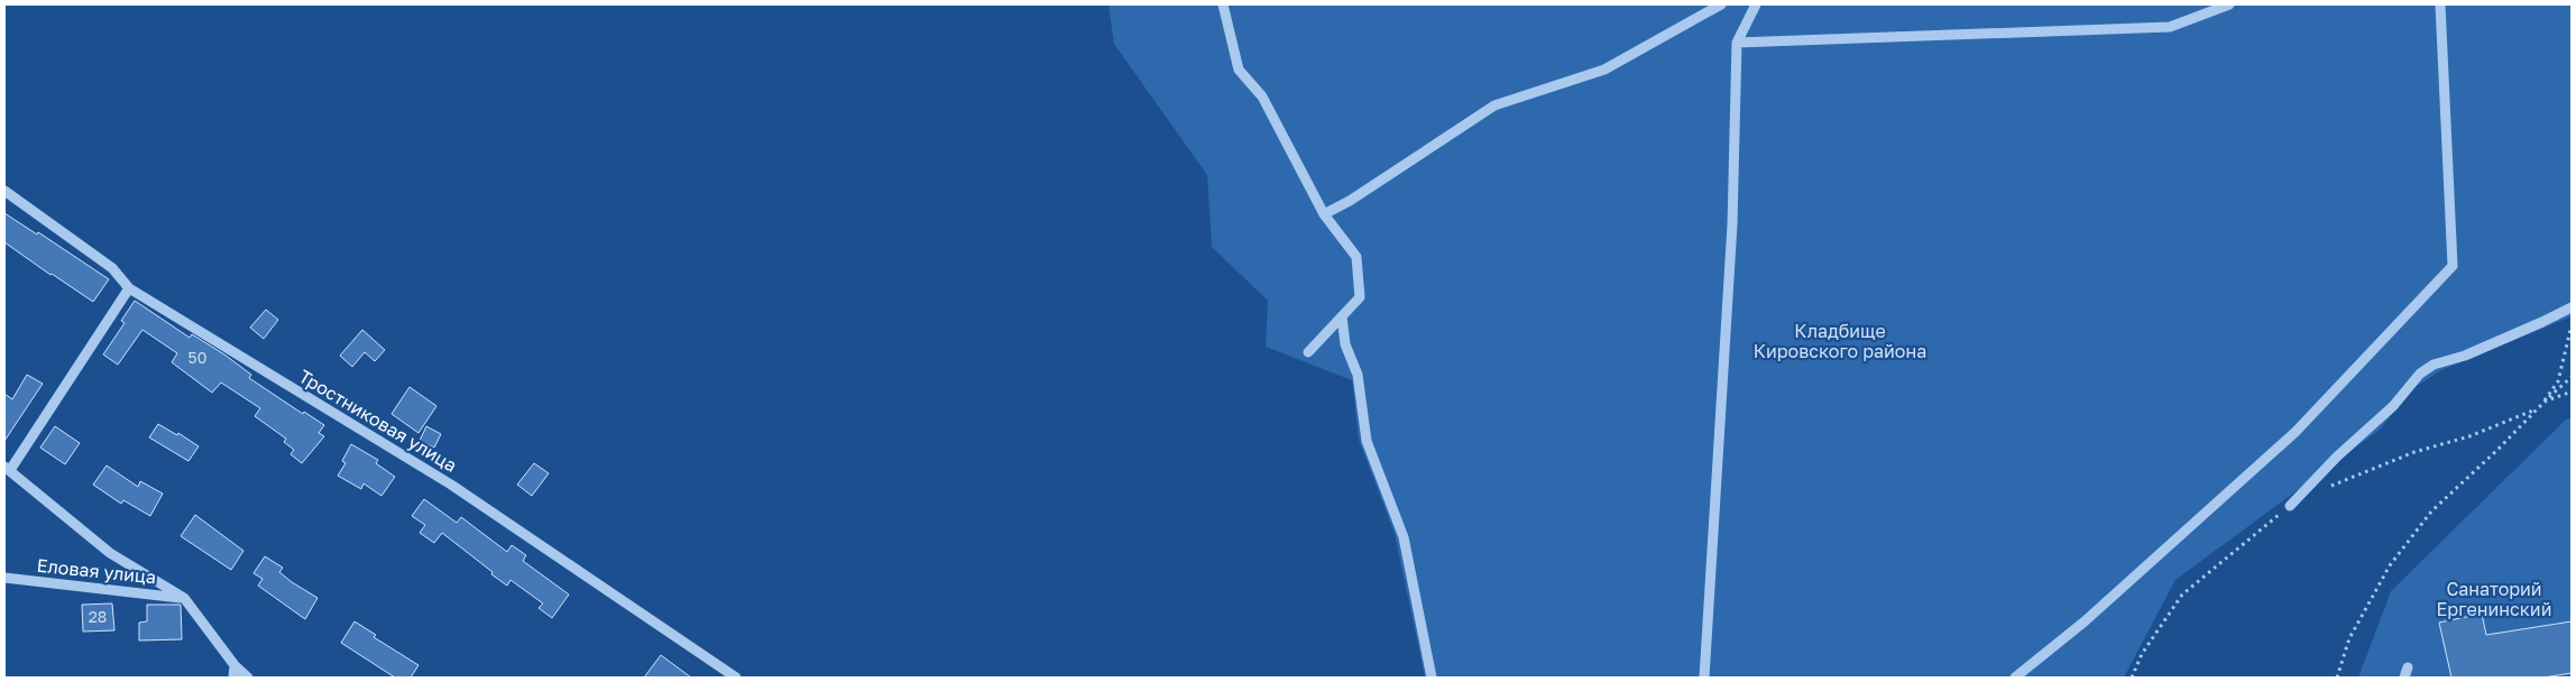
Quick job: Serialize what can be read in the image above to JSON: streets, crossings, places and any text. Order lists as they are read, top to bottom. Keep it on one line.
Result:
{"streets":{"street":["Тростниковая улица","Еловая улица"]},"parks":["Кладбище Кировского района","Санаторий Ергенинский"],"house_numbers":["50","28"]}
